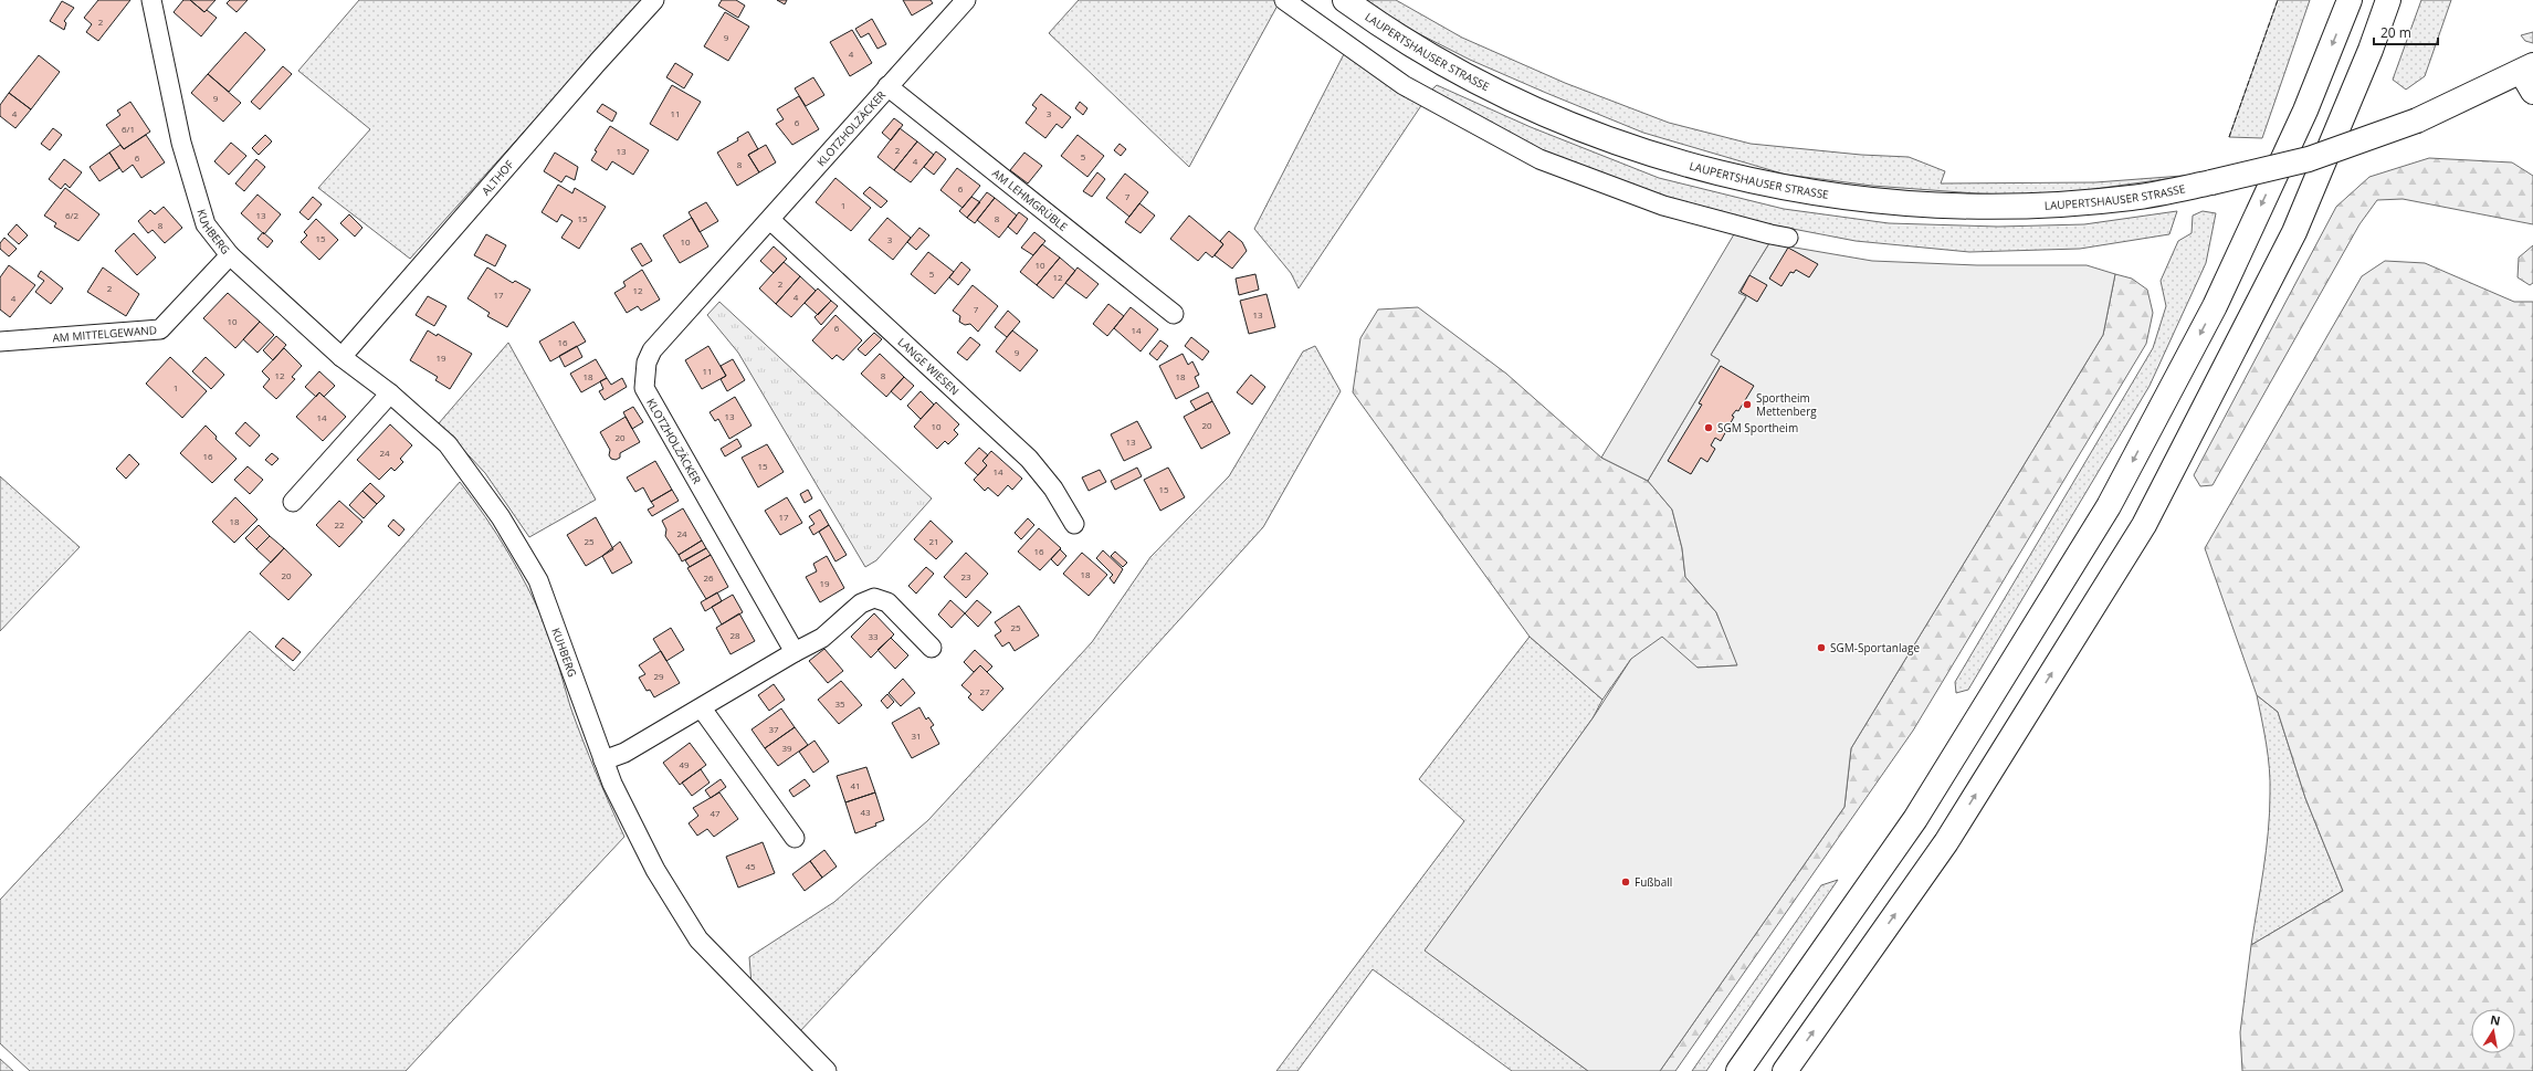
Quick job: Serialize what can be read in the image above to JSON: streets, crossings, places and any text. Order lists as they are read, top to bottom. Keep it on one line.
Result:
{"streets":{"main road":["LAUPERTSHAUSER STRASSE"],"street":["KLOTZHOLZÄCKER","ALTHOF","AM LEHMGRÜBLE","KUHBERG","AM MITTELGEWAND","LANGE WIESEN"]},"crossings":[["KLOTZHOLZÄCKER","AM LEHMGRÜBLE"],["KLOTZHOLZÄCKER","LANGE WIESEN"],["ALTHOF","KUHBERG"],["KUHBERG","AM MITTELGEWAND"]],"places":["Sportheim Mettenberg","SGM Sportheim","SGM-Sportanlage","Fußball"],"house_numbers":["2","9","4","9","4","11","3","6","6/1","2","13","5","6","4","8","6","7","1","6/2","13","15","8","8","15","3","10","10","5","12","2","2","12","17","4","4","7","13","10","6","14","16","9","19","11","12","8","18","18","1","13","14","20","10","20","13","24","16","15","14","15","17","18","22","24","25","21","16","18","20","23","26","19","25","28","33","29","27","35","37","31","39","49","41","43","47","45"],"scale_bar":"20 m","north":"top"}
